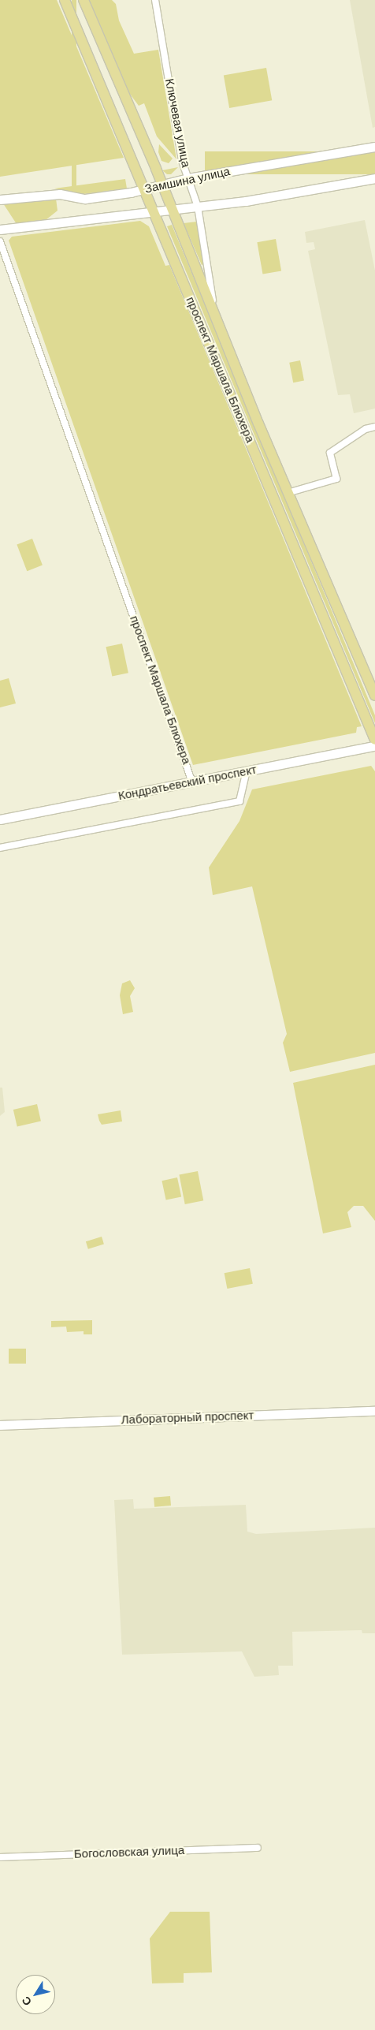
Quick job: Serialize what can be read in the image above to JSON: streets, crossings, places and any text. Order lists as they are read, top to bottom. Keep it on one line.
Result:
{"streets":{"main road":["проспект Маршала Блюхера"],"street":["Ключевая улица","Замшина улица","Кондратьевский проспект","Лабораторный проспект","Богословская улица"]},"crossings":[["Ключевая улица","Замшина улица"],["Ключевая улица","проспект Маршала Блюхера"],["Замшина улица","проспект Маршала Блюхера"],["проспект Маршала Блюхера","Кондратьевский проспект"]],"north":"bottom left"}
